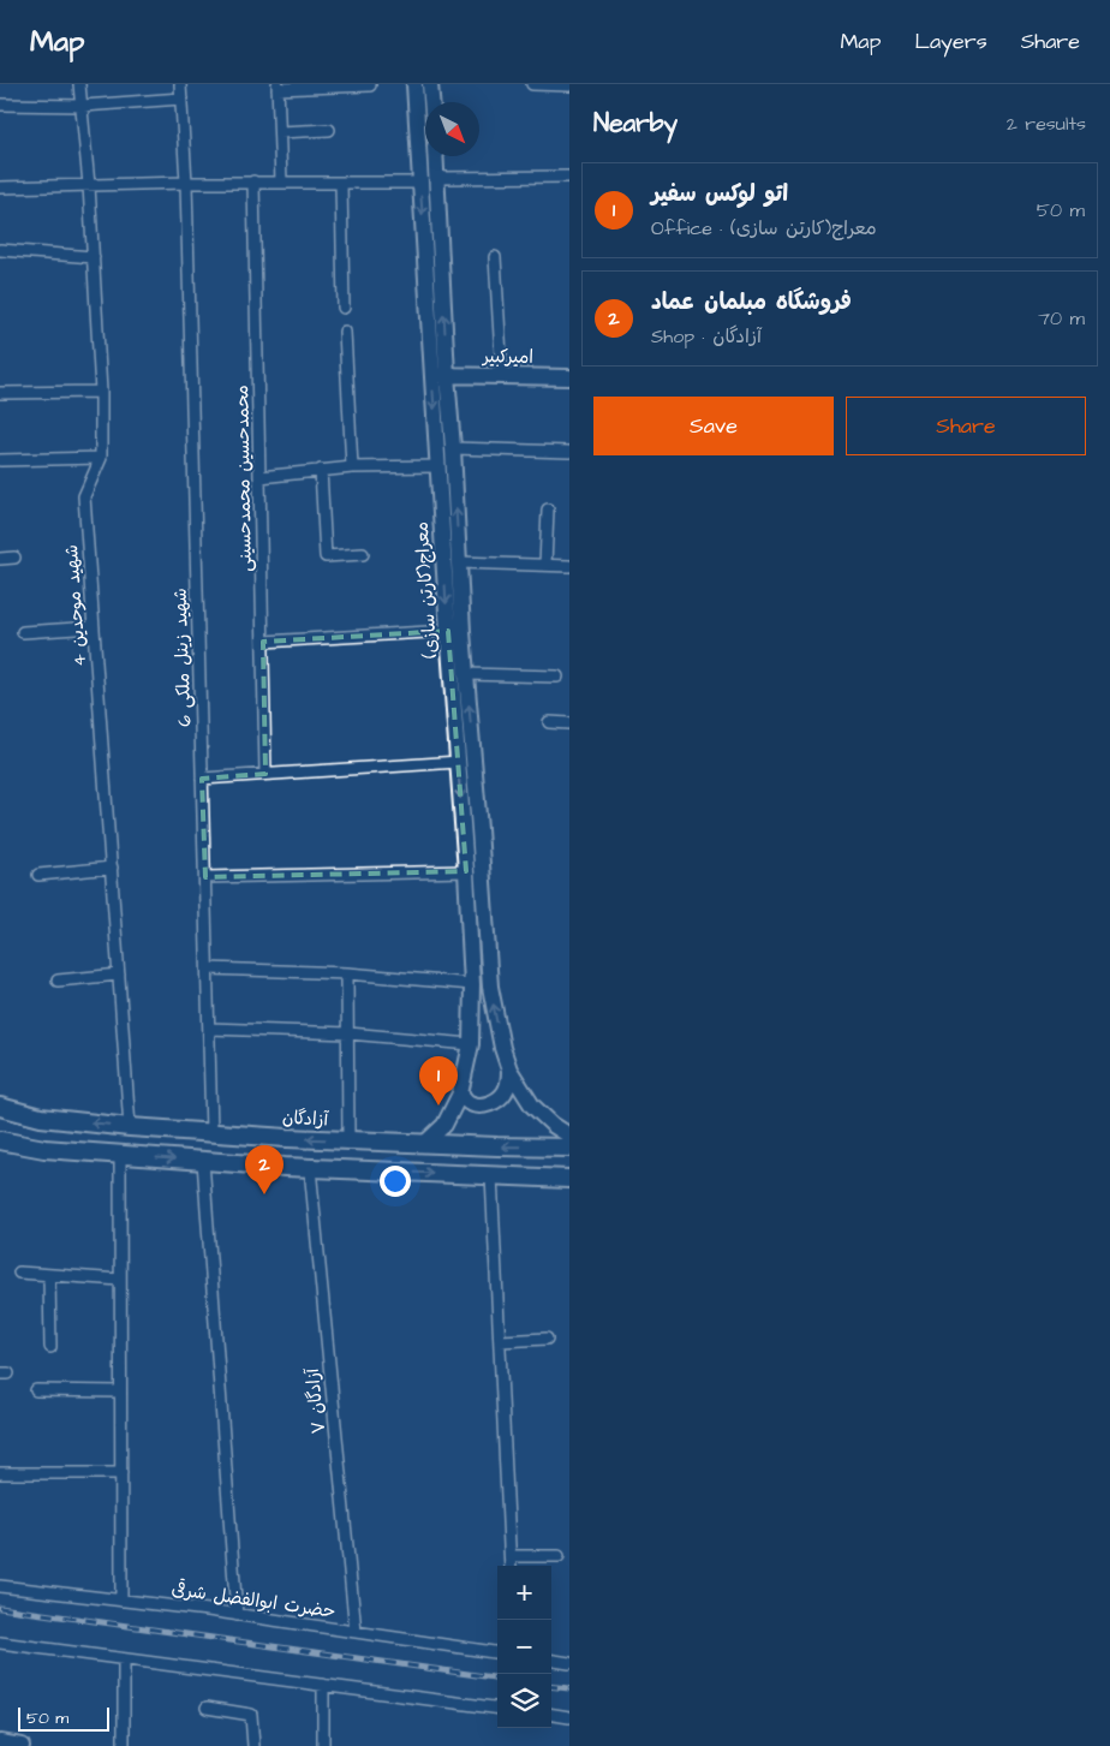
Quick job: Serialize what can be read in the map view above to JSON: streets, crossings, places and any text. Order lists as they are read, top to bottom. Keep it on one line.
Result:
{"streets":{"main road":["آزادگان"],"street":["امیرکبیر","محمدحسین محمدحسینی","معراج(کارتن سازی)","4 شهید موحدین","6 شهید زینل ملکی","۷ آزادگان","حضرت ابوالفضل شرقی"]},"crossings":[["امیرکبیر","معراج(کارتن سازی)"],["معراج(کارتن سازی)","آزادگان"],["4 شهید موحدین","آزادگان"],["6 شهید زینل ملکی","آزادگان"],["۷ آزادگان","حضرت ابوالفضل شرقی"]],"scale_bar":"50 m","north":"bottom right","page":{"header":"Map","nav":["Map","Layers","Share"],"heading":["Nearby","2 results"],"list":[{"mark":"1","name":"اتو لوکس سفیر","note":"Office · معراج(کارتن سازی)","value":"50 m"},{"mark":"2","name":"فروشگاه مبلمان عماد","note":"Shop · آزادگان","value":"70 m"}],"buttons":["Save","Share"],"pins":["1","2"],"map_buttons":["+","−"],"scale":"50 m"}}
